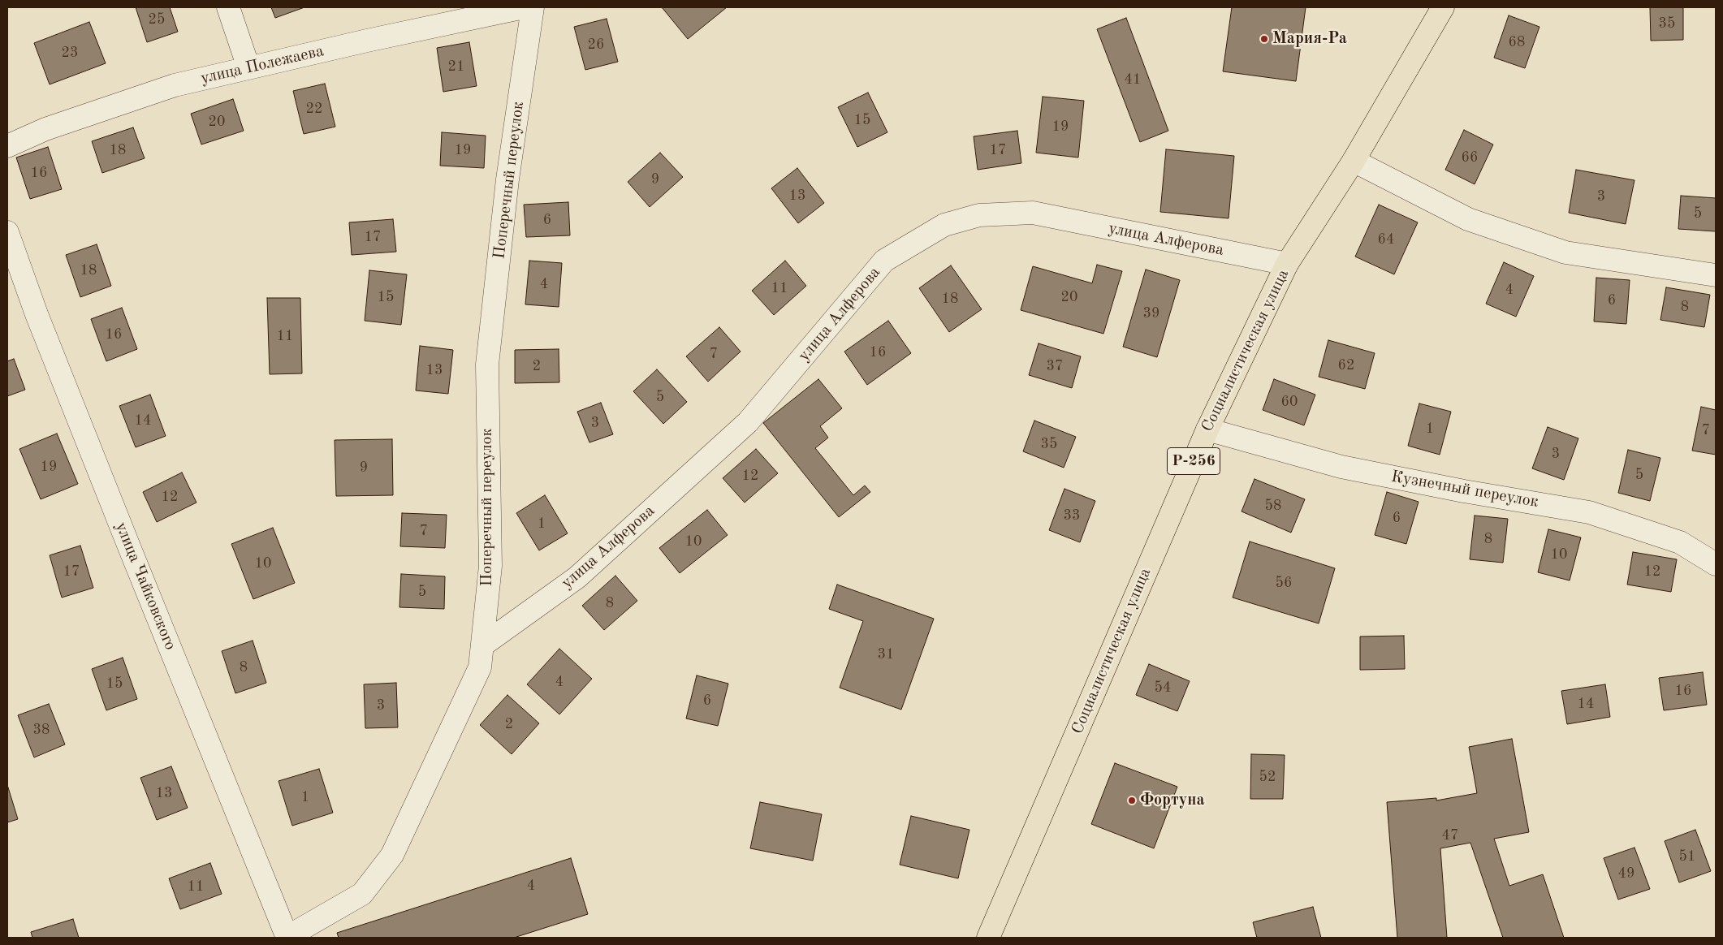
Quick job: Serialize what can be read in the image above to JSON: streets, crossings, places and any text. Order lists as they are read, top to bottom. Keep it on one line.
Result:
{"streets":{"main road":["Социалистическая улица","Р-256"],"street":["улица Полежаева","Поперечный переулок","улица Алферова","Кузнечный переулок","улица Чайковского"]},"crossings":[["Поперечный переулок","улица Алферова"],["Поперечный переулок","улица Чайковского"],["улица Алферова","Социалистическая улица"],["Социалистическая улица","Кузнечный переулок"]],"places":["Мария-Ра","Фортуна"],"house_numbers":["25","35","68","26","23","21","41","22","15","20","19","18","19","17","66","16","9","13","3","5","6","17","64","18","4","11","4","15","20","18","6","8","39","16","11","16","7","62","2","37","13","5","60","14","3","1","7","35","3","19","9","5","12","12","58","33","6","1","7","8","10","10","10","17","12","56","5","8","31","8","4","15","54","16","6","14","3","2","38","52","13","1","47","51","49","4","11"]}
